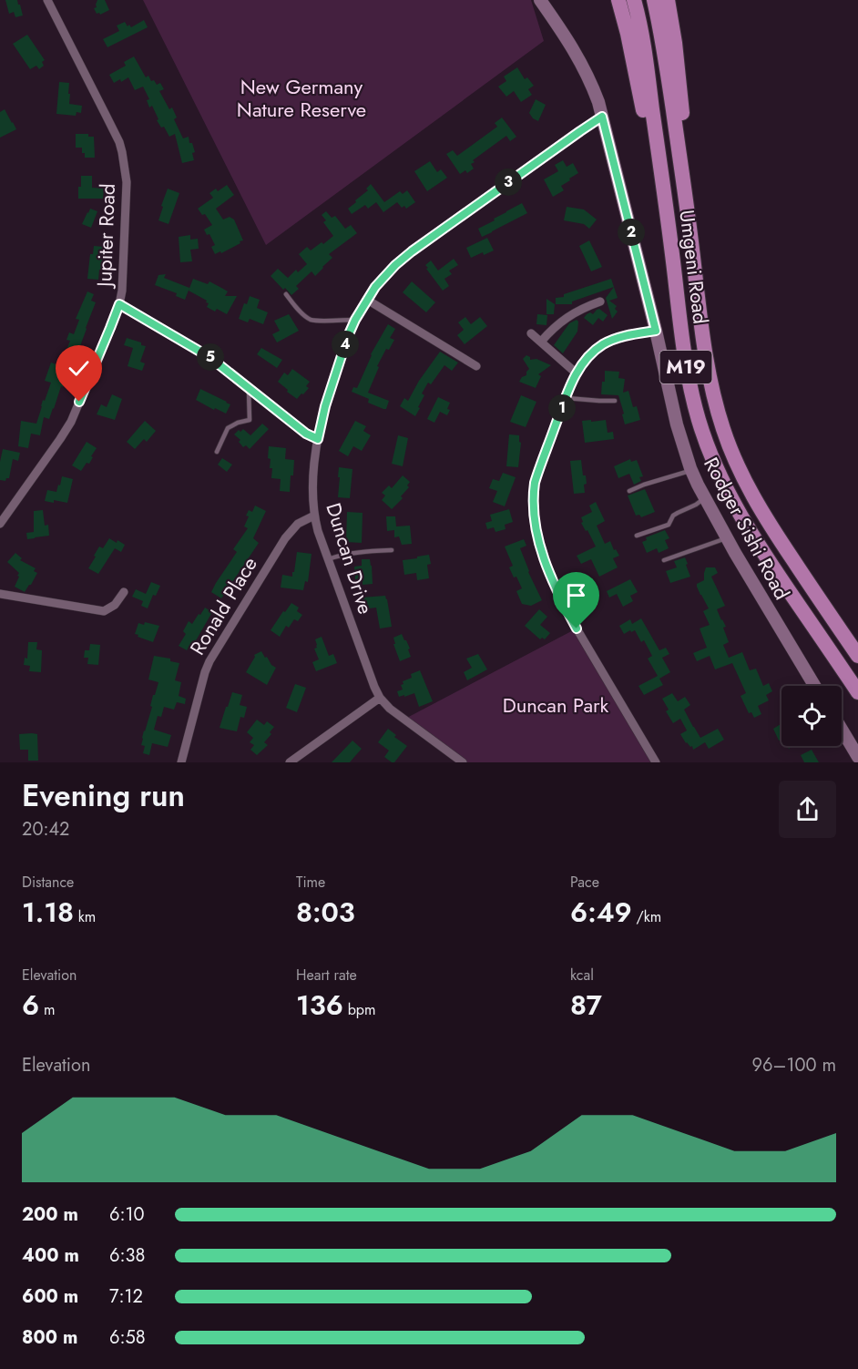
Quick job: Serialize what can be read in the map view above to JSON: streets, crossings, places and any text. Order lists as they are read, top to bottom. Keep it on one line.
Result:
{"streets":{"highway":["Umgeni Road","M19"],"street":["Jupiter Road","Rodger Sishi Road","Duncan Drive","Ronald Place"]},"crossings":[["Rodger Sishi Road","Duncan Drive"],["Duncan Drive","Ronald Place"]],"parks":["New Germany Nature Reserve","Duncan Park"],"page":{"pins":["3","2","4","5","1"],"heading":["Evening run","20:42"],"stats":[["Distance","1.18 km"],["Time","8:03"],["Pace","6:49 /km"],["Elevation","6 m"],["Heart rate","136 bpm"],["kcal","87"]],"chart":["Elevation","96–100 m"],"list":[{"name":"200 m","note":"6:10"},{"name":"400 m","note":"6:38"},{"name":"600 m","note":"7:12"},{"name":"800 m","note":"6:58"}]}}
